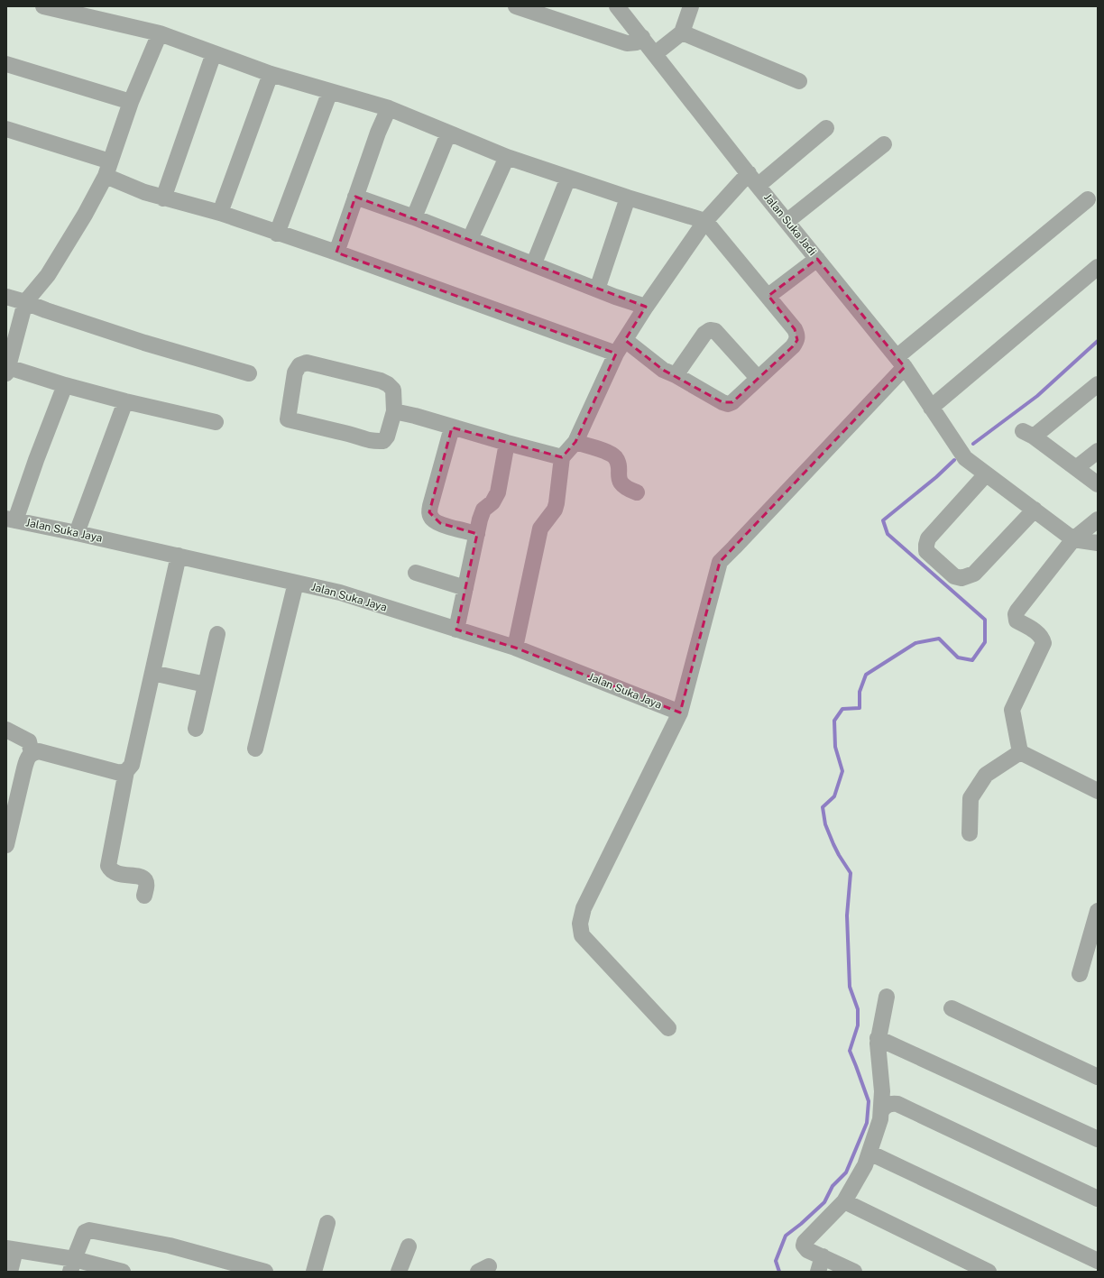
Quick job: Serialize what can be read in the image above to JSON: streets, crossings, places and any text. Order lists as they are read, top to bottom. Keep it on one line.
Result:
{"streets":{"street":["Jalan Suka Jadi","Jalan Suka Jaya"]}}
